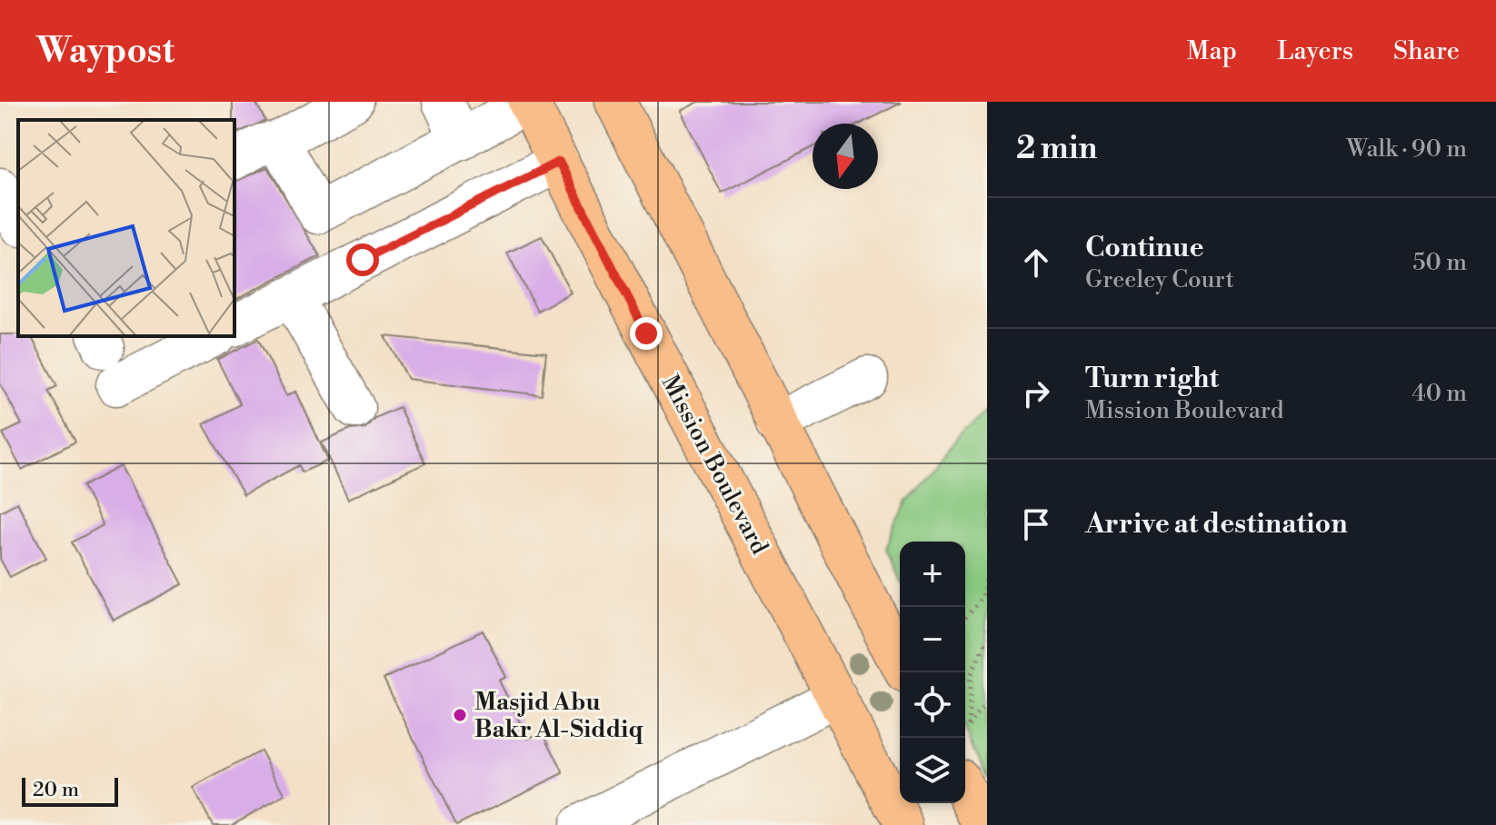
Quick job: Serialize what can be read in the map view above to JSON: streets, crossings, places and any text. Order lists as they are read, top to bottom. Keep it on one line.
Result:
{"streets":{"main road":["Mission Boulevard"]},"places":["Masjid Abu Bakr Al-Siddiq"],"scale_bar":"20 m","north":"bottom","page":{"header":"Waypost","nav":["Map","Layers","Share"],"heading":["2 min","Walk · 90 m"],"list":[["Continue","Greeley Court","50 m"],["Turn right","Mission Boulevard","40 m"],"Arrive at destination"],"map_buttons":["+","−"],"scale":"20 m"}}
